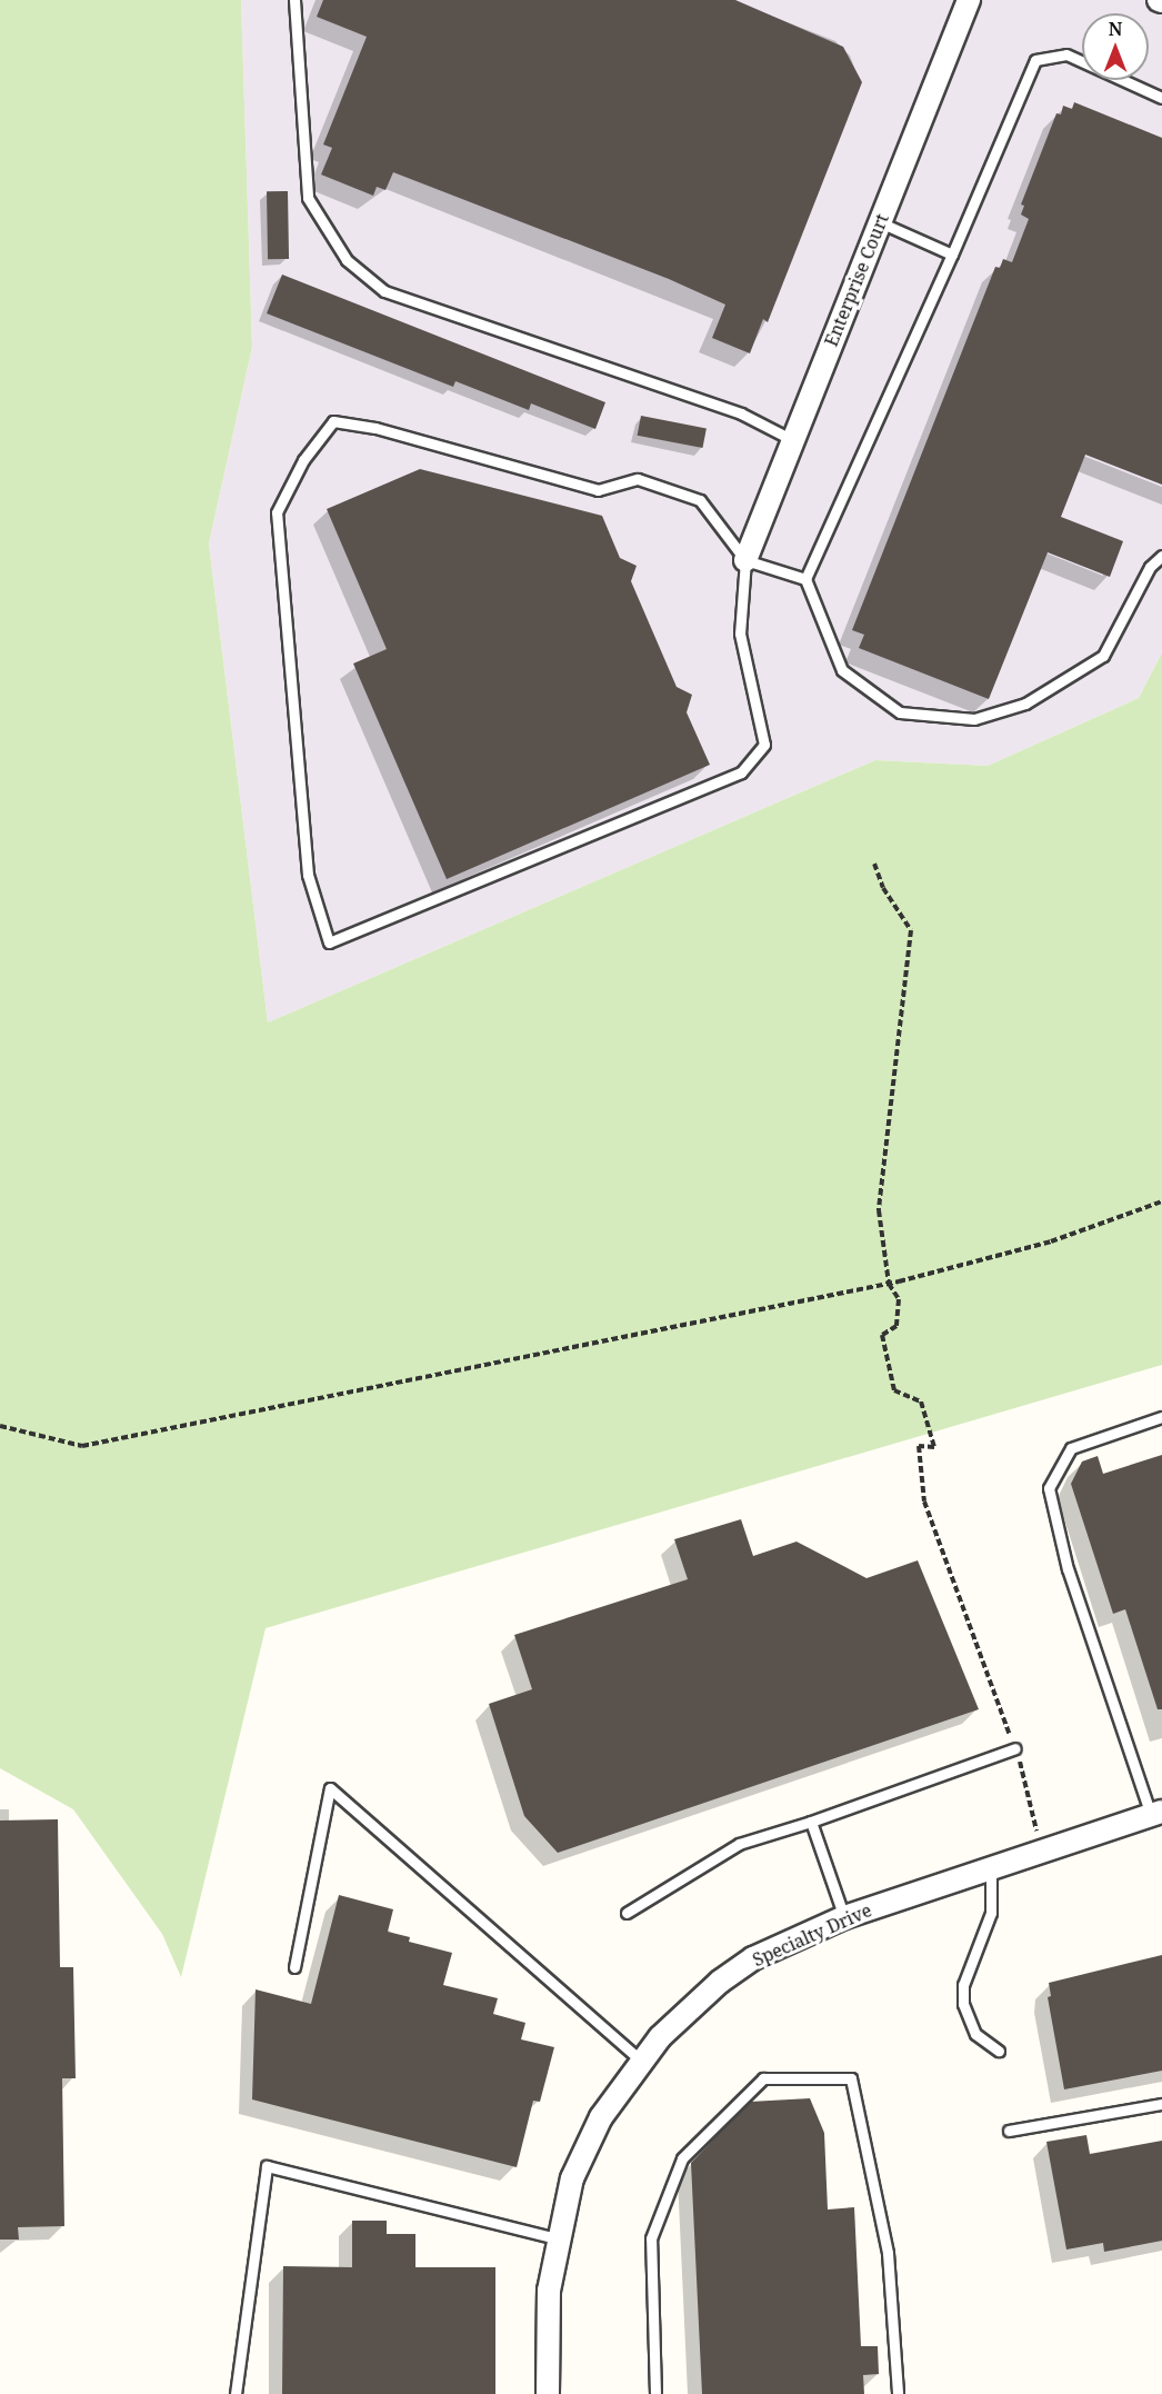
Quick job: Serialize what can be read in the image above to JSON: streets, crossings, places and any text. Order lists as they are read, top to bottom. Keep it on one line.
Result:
{"streets":{"street":["Enterprise Court","Specialty Drive"]},"north":"top"}
